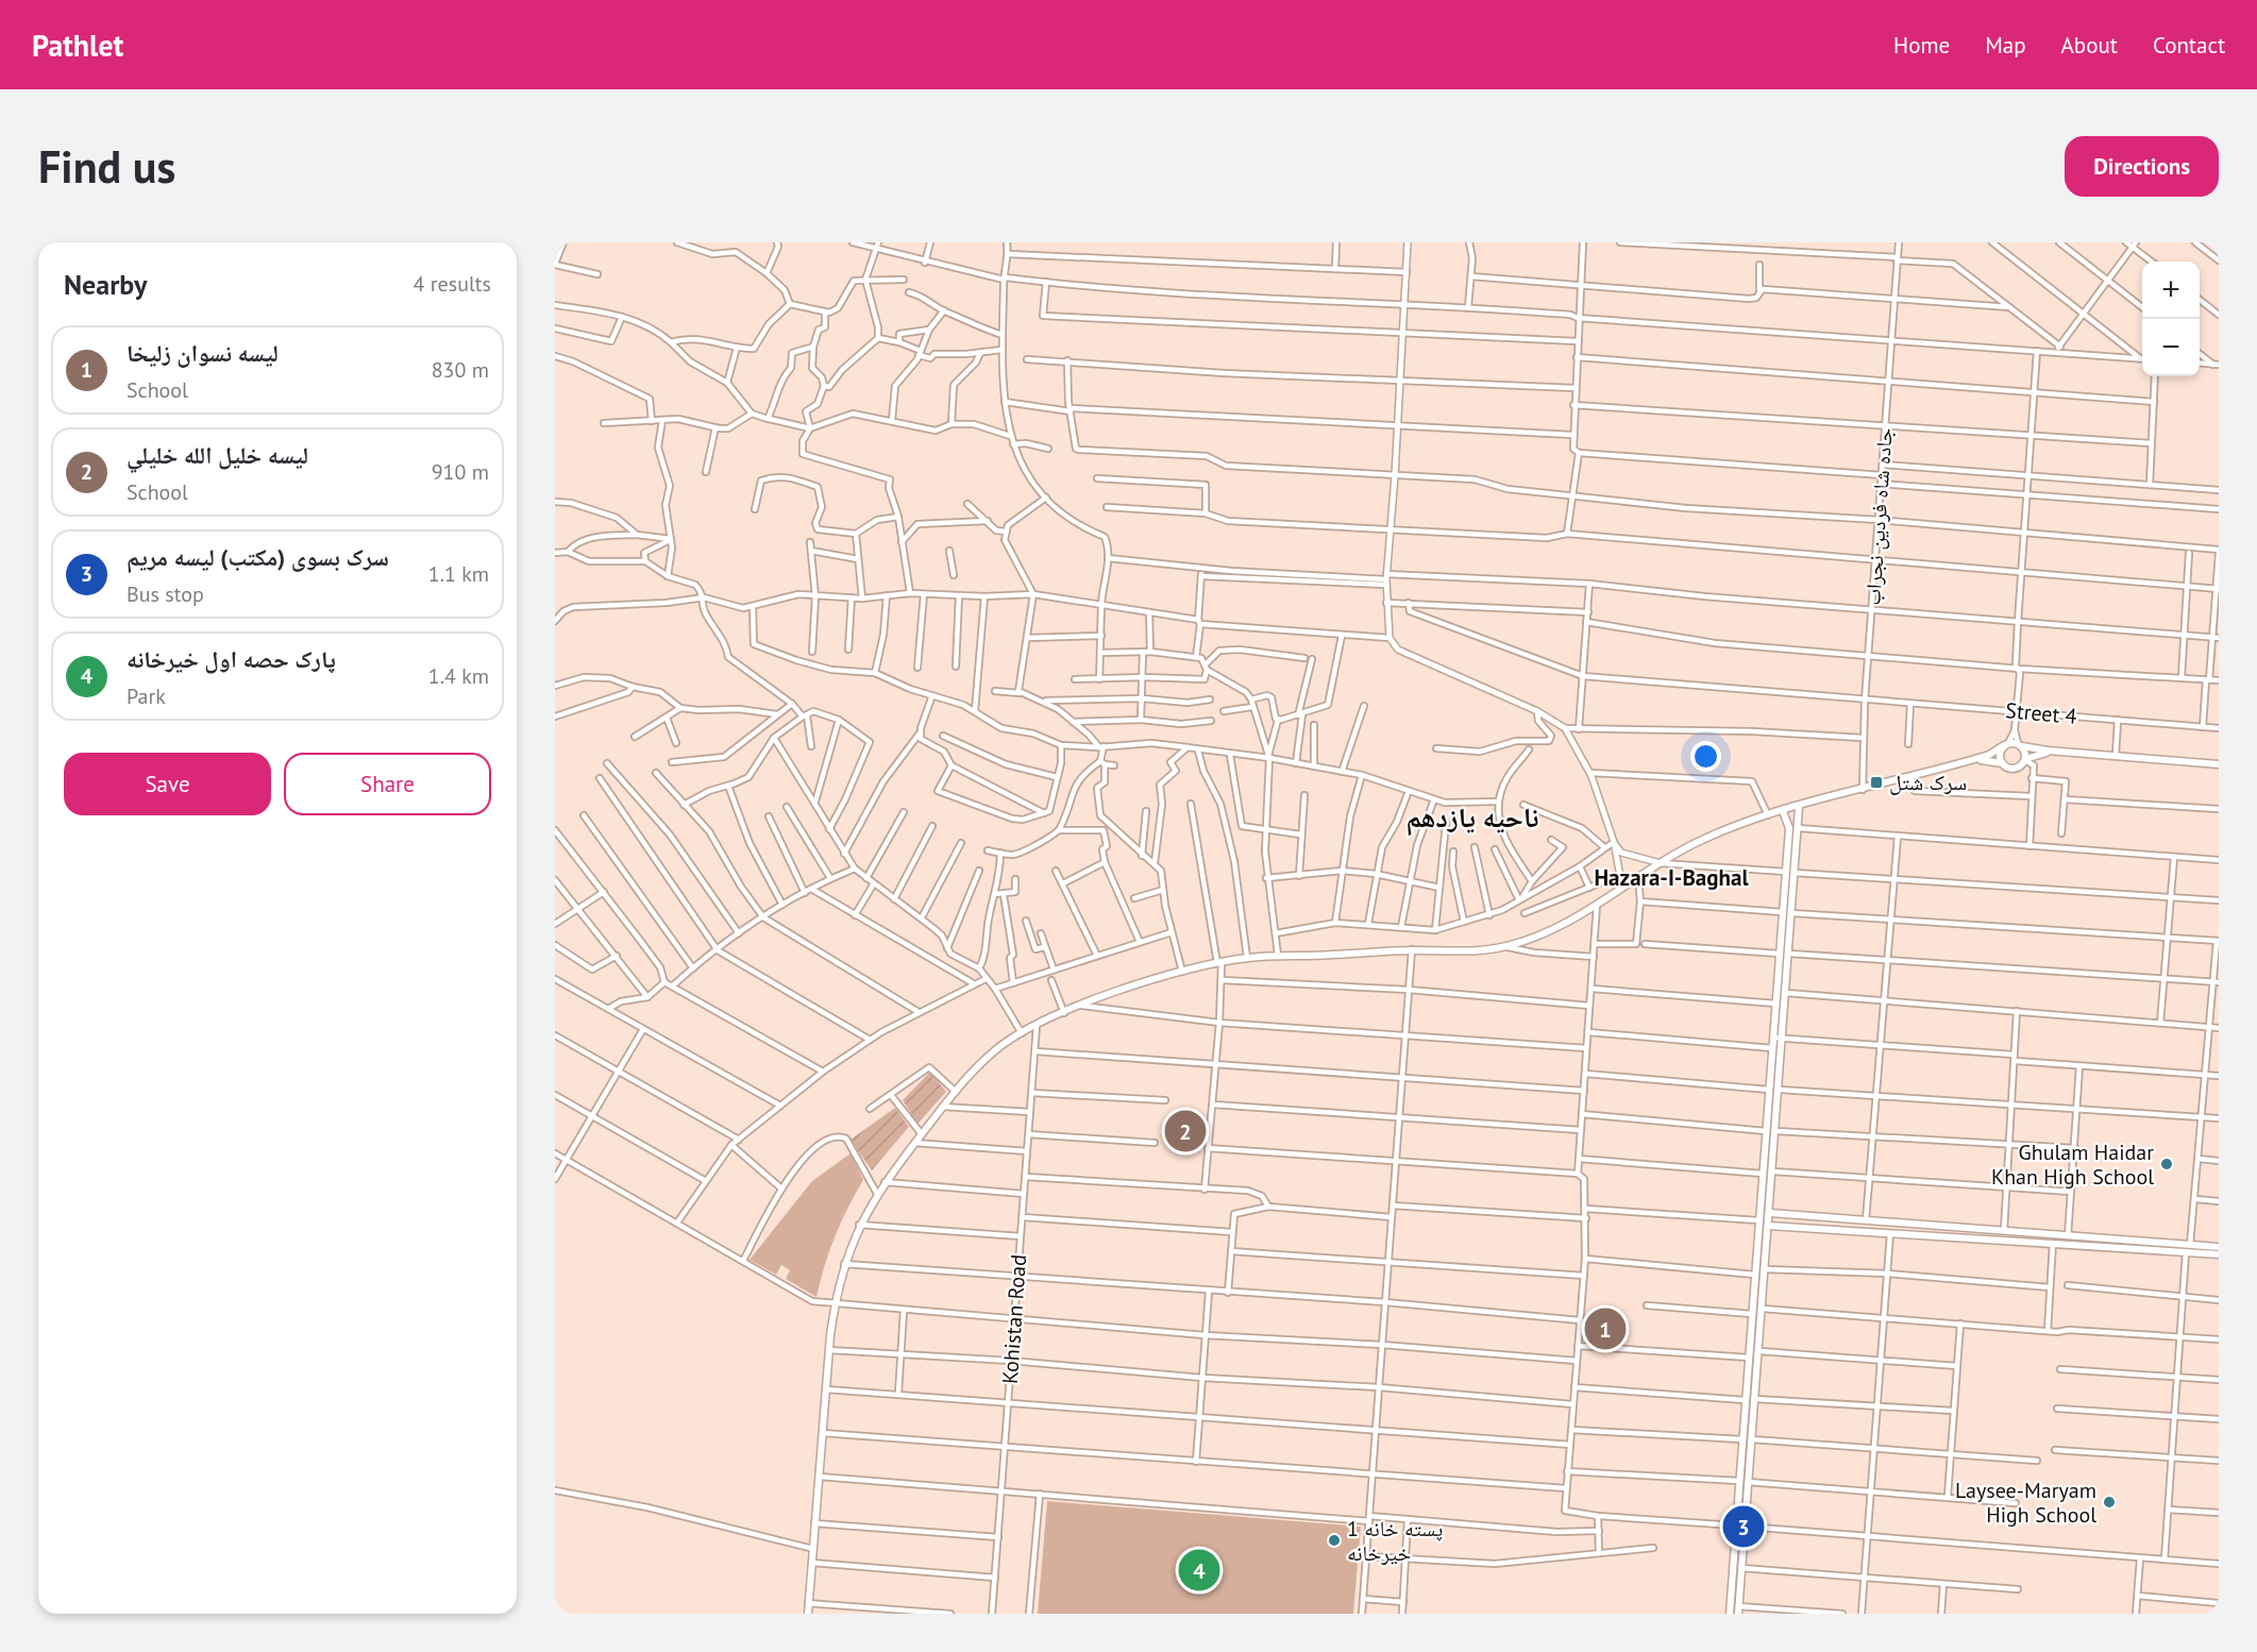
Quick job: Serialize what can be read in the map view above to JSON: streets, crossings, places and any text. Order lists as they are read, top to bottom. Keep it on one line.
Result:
{"streets":{"street":["جاده شاه فردین نجراب","Street 4","Kohistan Road"]},"crossings":[["جاده شاه فردین نجراب","Street 4"]],"districts":["ناحیه یازدهم","Hazara-I-Baghal"],"places":{"transit":["سرک شتل"],"other":["Ghulam Haidar Khan High School","Laysee-Maryam High School","1 پسته خانه خیرخانه"]},"page":{"header":"Pathlet","nav":["Home","Map","About","Contact"],"buttons":["Directions",["Save","Share"]],"title":"Find us","heading":["Nearby","4 results"],"map_buttons":["+","−"],"list":[{"mark":"1","name":"لیسه نسوان زلیخا","note":"School","value":"830 m"},{"mark":"2","name":"ليسه خليل الله خليلي","note":"School","value":"910 m"},{"mark":"3","name":"سرک بسوی (مکتب) لیسه مریم","note":"Bus stop","value":"1.1 km"},{"mark":"4","name":"پارک حصه اول خیرخانه","note":"Park","value":"1.4 km"}],"pins":["2","1","3","4"]}}
